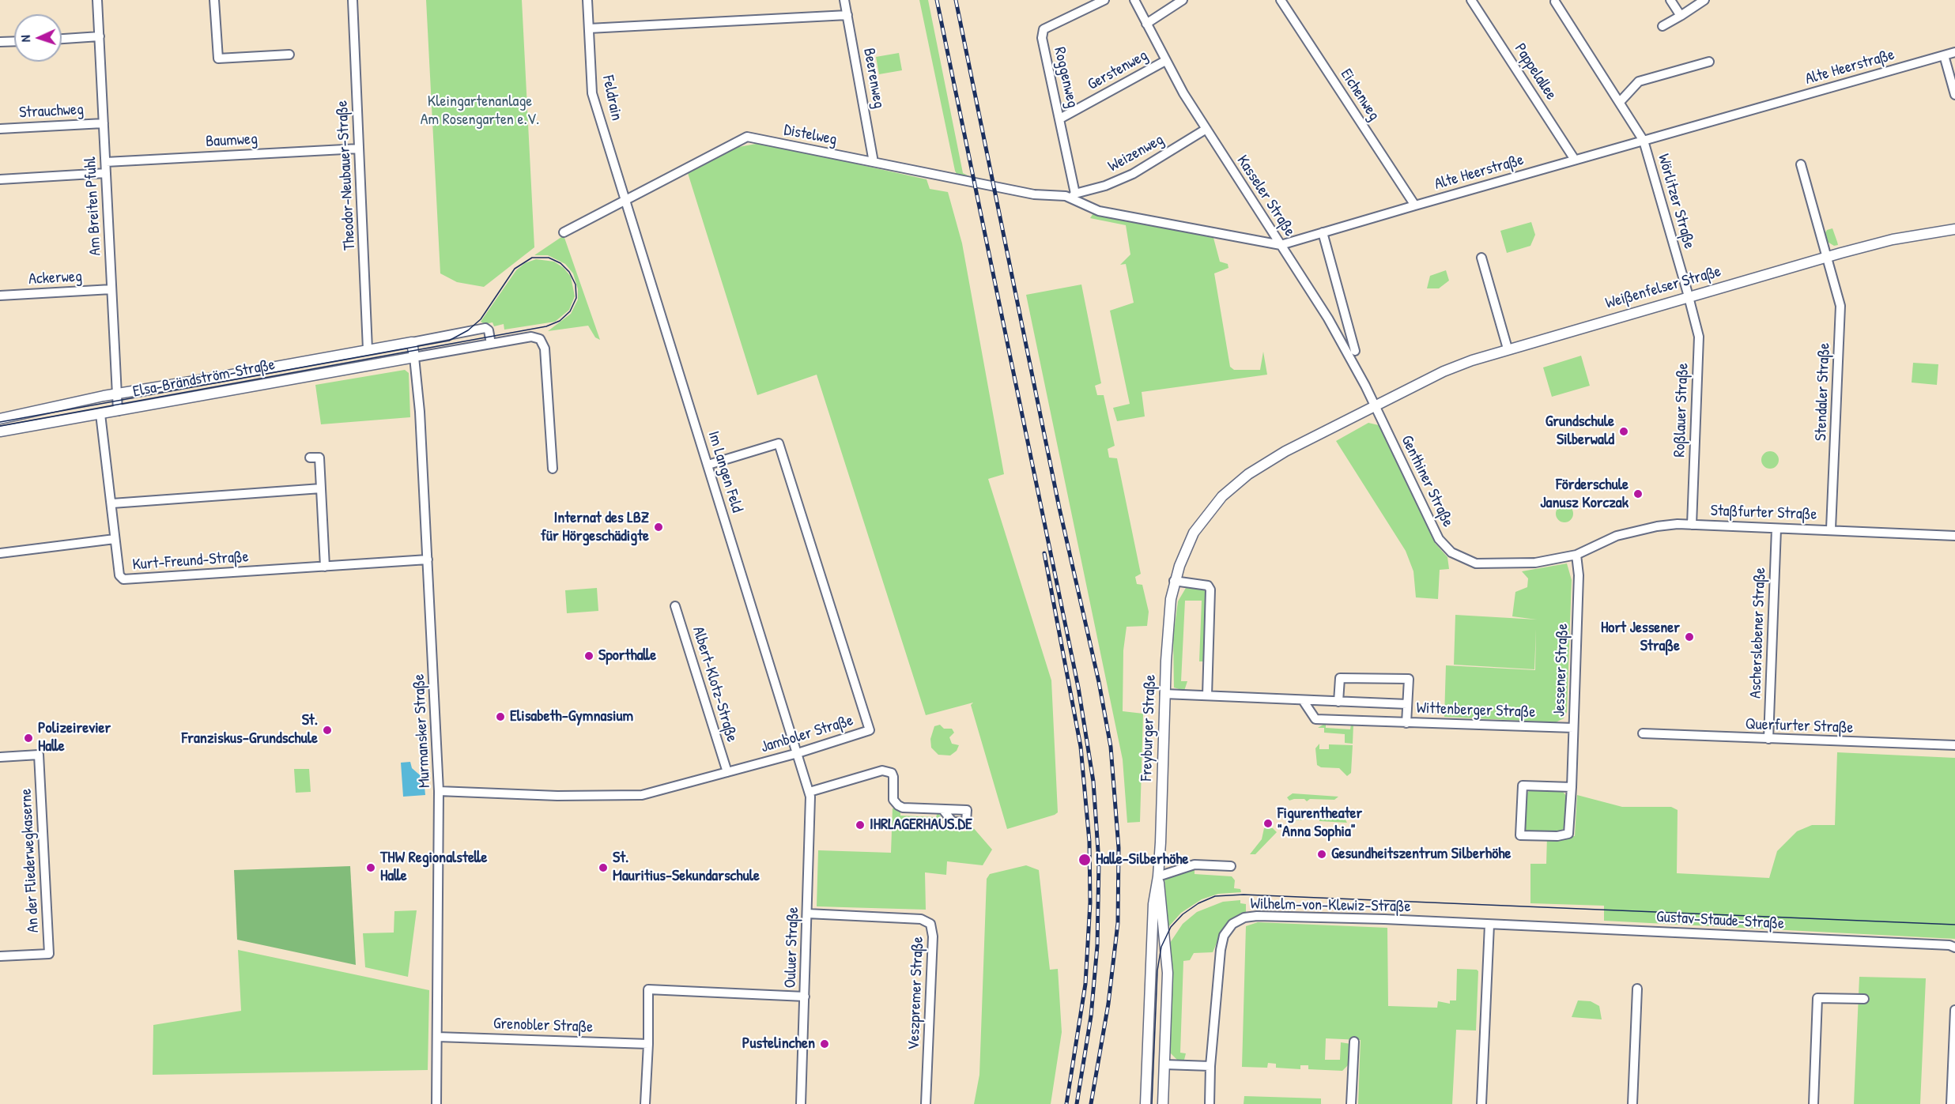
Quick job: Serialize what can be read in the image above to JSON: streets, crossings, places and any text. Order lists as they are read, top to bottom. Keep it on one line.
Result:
{"streets":{"street":["Alte Heerstraße","Gerstenweg","Pappelallee","Roggenweg","Beerenweg","Eichenweg","Feldrain","Strauchweg","Distelweg","Baumweg","Weizenweg","Theodor-Neubauer-Straße","Kasseler Straße","Wörlitzer Straße","Am Breiten Pfuhl","Ackerweg","Weißenfelser Straße","Elsa-Brändström-Straße","Stendaler Straße","Roßlauer Straße","Im Langen Feld","Genthiner Straße","Staßfurter Straße","Kurt-Freund-Straße","Ascherslebener Straße","Jessener Straße","Albert-Klotz-Straße","Wittenberger Straße","Querfurter Straße","Freyburger Straße","Murmansker Straße","Jamboler Straße","An der Fliederwegkaserne","Wilhelm-von-Klewiz-Straße","Gustav-Staude-Straße","Ouluer Straße","Veszpremer Straße","Grenobler Straße"]},"crossings":[["Alte Heerstraße","Pappelallee"],["Alte Heerstraße","Roggenweg"],["Alte Heerstraße","Eichenweg"],["Alte Heerstraße","Distelweg"],["Alte Heerstraße","Weizenweg"],["Alte Heerstraße","Kasseler Straße"],["Alte Heerstraße","Wörlitzer Straße"],["Gerstenweg","Roggenweg"],["Gerstenweg","Kasseler Straße"],["Roggenweg","Distelweg"],["Roggenweg","Weizenweg"],["Beerenweg","Distelweg"],["Feldrain","Distelweg"],["Feldrain","Im Langen Feld"],["Strauchweg","Am Breiten Pfuhl"],["Distelweg","Weizenweg"],["Distelweg","Im Langen Feld"],["Baumweg","Theodor-Neubauer-Straße"],["Baumweg","Am Breiten Pfuhl"],["Weizenweg","Kasseler Straße"],["Theodor-Neubauer-Straße","Elsa-Brändström-Straße"],["Kasseler Straße","Weißenfelser Straße"],["Kasseler Straße","Genthiner Straße"],["Kasseler Straße","Freyburger Straße"],["Wörlitzer Straße","Weißenfelser Straße"],["Wörlitzer Straße","Roßlauer Straße"],["Am Breiten Pfuhl","Ackerweg"],["Am Breiten Pfuhl","Elsa-Brändström-Straße"],["Weißenfelser Straße","Stendaler Straße"],["Weißenfelser Straße","Roßlauer Straße"],["Weißenfelser Straße","Genthiner Straße"],["Weißenfelser Straße","Freyburger Straße"],["Elsa-Brändström-Straße","Kurt-Freund-Straße"],["Elsa-Brändström-Straße","Murmansker Straße"],["Stendaler Straße","Staßfurter Straße"],["Roßlauer Straße","Staßfurter Straße"],["Im Langen Feld","Jamboler Straße"],["Im Langen Feld","Ouluer Straße"],["Genthiner Straße","Staßfurter Straße"],["Genthiner Straße","Jessener Straße"],["Genthiner Straße","Freyburger Straße"],["Staßfurter Straße","Ascherslebener Straße"],["Staßfurter Straße","Jessener Straße"],["Kurt-Freund-Straße","Murmansker Straße"],["Ascherslebener Straße","Querfurter Straße"],["Jessener Straße","Wittenberger Straße"],["Albert-Klotz-Straße","Jamboler Straße"],["Wittenberger Straße","Freyburger Straße"],["Murmansker Straße","Jamboler Straße"],["Murmansker Straße","Grenobler Straße"],["Jamboler Straße","Ouluer Straße"],["Wilhelm-von-Klewiz-Straße","Gustav-Staude-Straße"],["Ouluer Straße","Veszpremer Straße"]],"parks":["Kleingartenanlage Am Rosengarten e.V."],"places":["Grundschule Silberwald","Förderschule Janusz Korczak","Internat des LBZ für Hörgeschädigte","Hort Jessener Straße","Sporthalle","Elisabeth-Gymnasium","St. Franziskus-Grundschule","Polizeirevier Halle","Figurentheater \"Anna Sophia\"","IHRLAGERHAUS.DE","Gesundheitszentrum Silberhöhe","Halle-Silberhöhe","THW Regionalstelle Halle","St. Mauritius-Sekundarschule","Pustelinchen"],"north":"left"}
